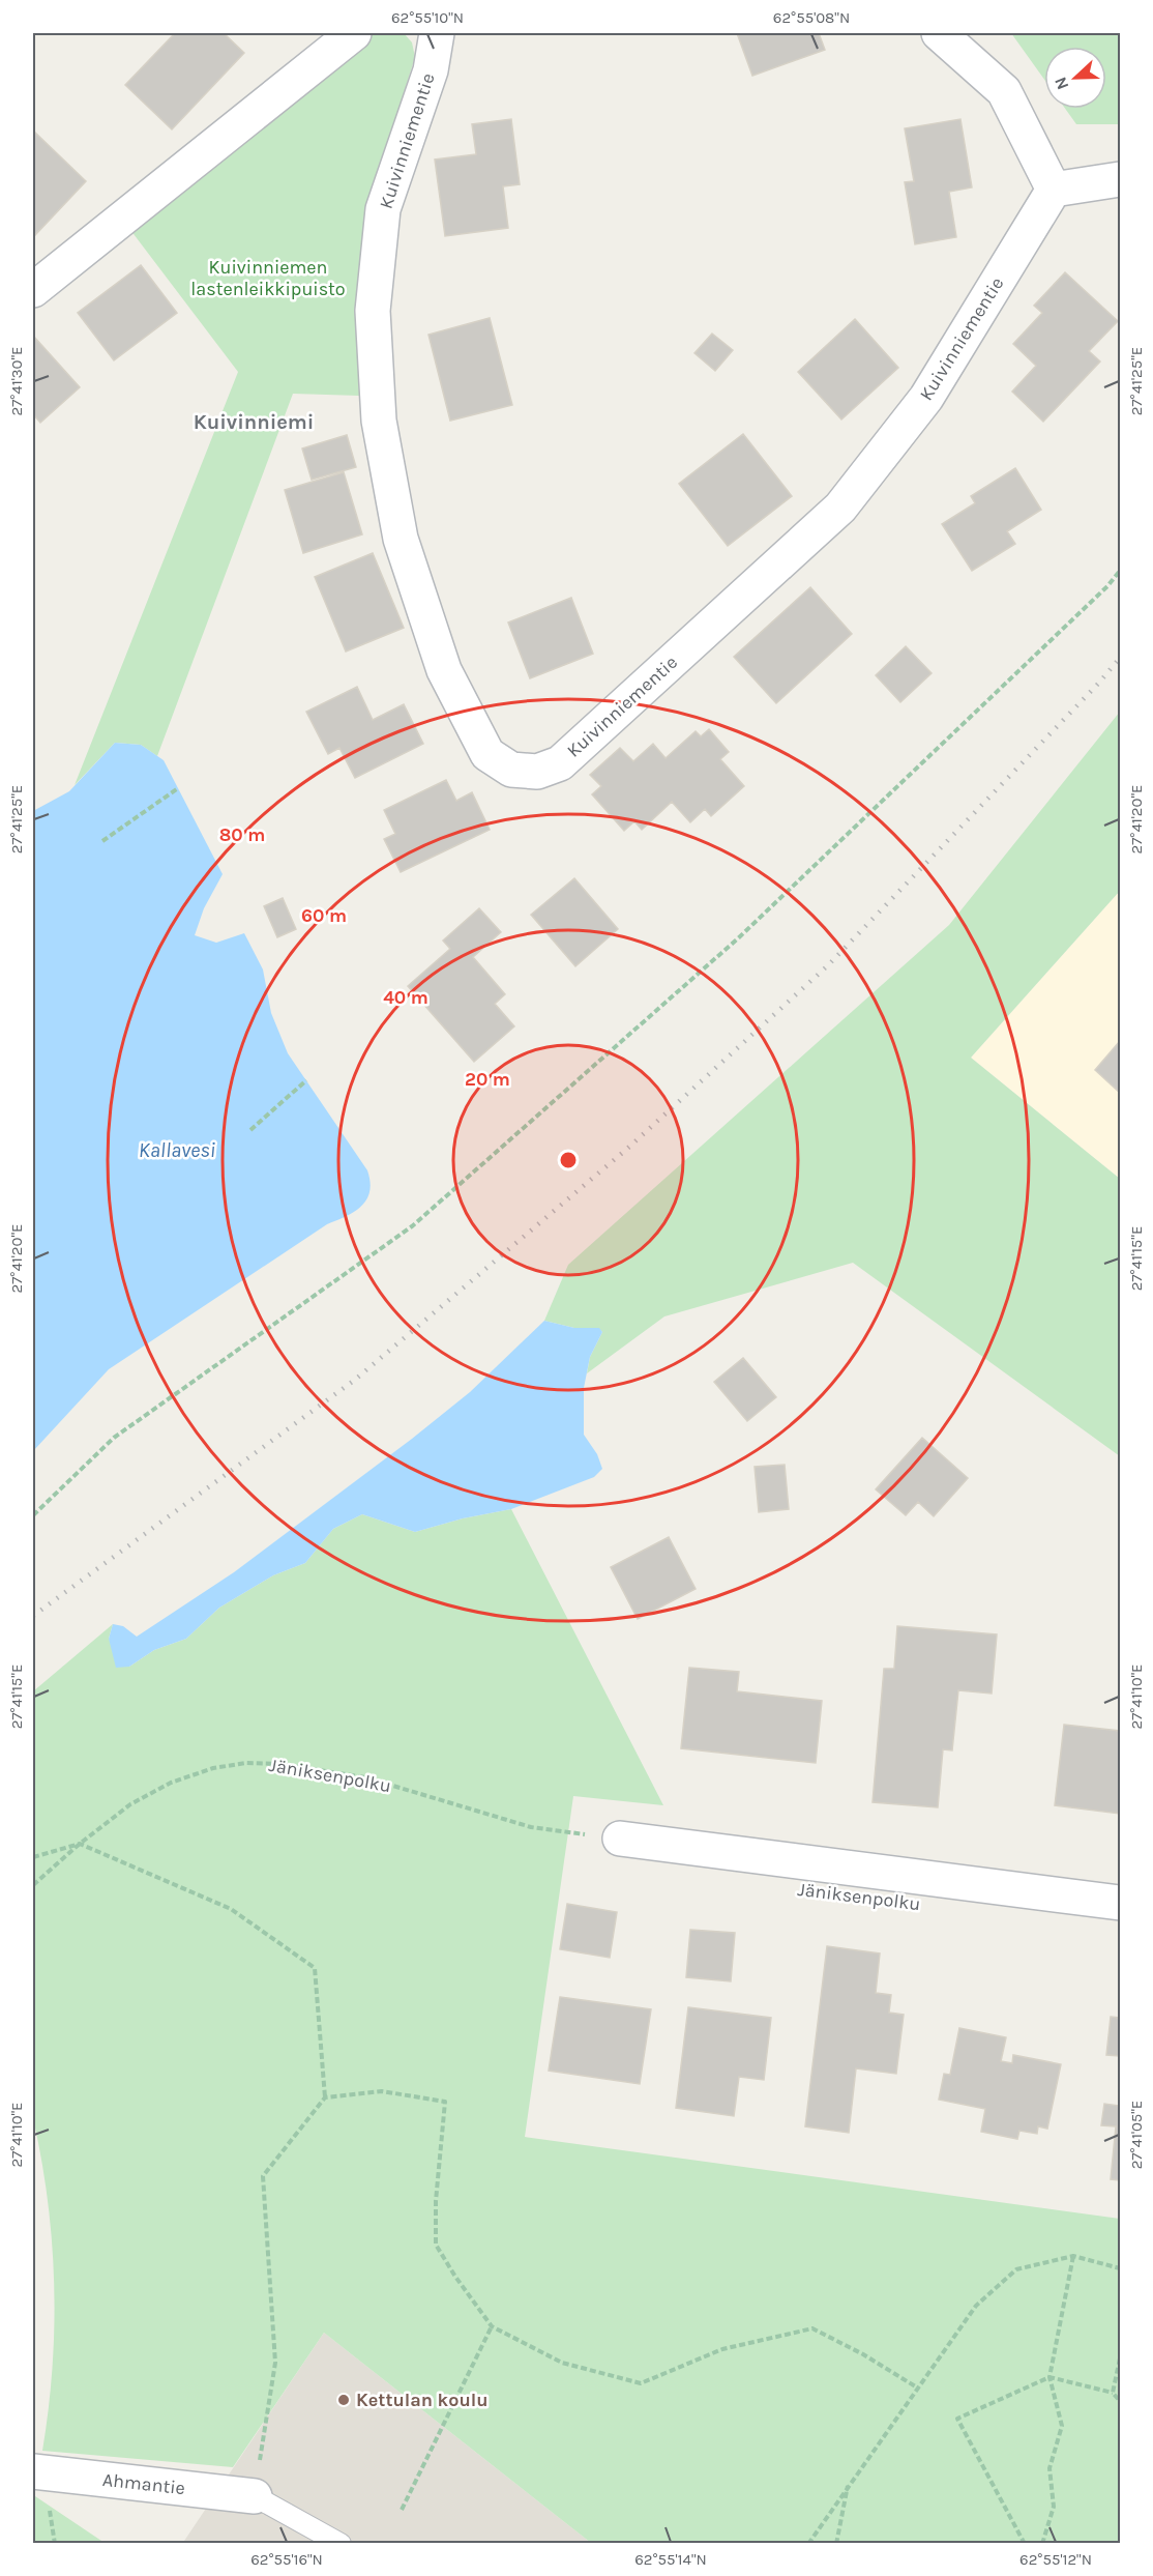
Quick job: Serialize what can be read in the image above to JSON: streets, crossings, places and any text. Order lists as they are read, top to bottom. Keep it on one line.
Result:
{"streets":{"street":["Kuivinniementie","Jäniksenpolku","Ahmantie"]},"districts":["Kuivinniemi"],"water":["Kallavesi"],"parks":["Kuivinniemen lastenleikkipuisto"],"places":["Kettulan koulu"],"north":"left","coordinates":["62°55'10\"N","62°55'08\"N","27°41'25\"E","27°41'30\"E","27°41'20\"E","27°41'15\"E","27°41'10\"E","27°41'05\"E","62°55'16\"N","62°55'14\"N","62°55'12\"N"],"rings":["80 m","60 m","40 m","20 m"]}
